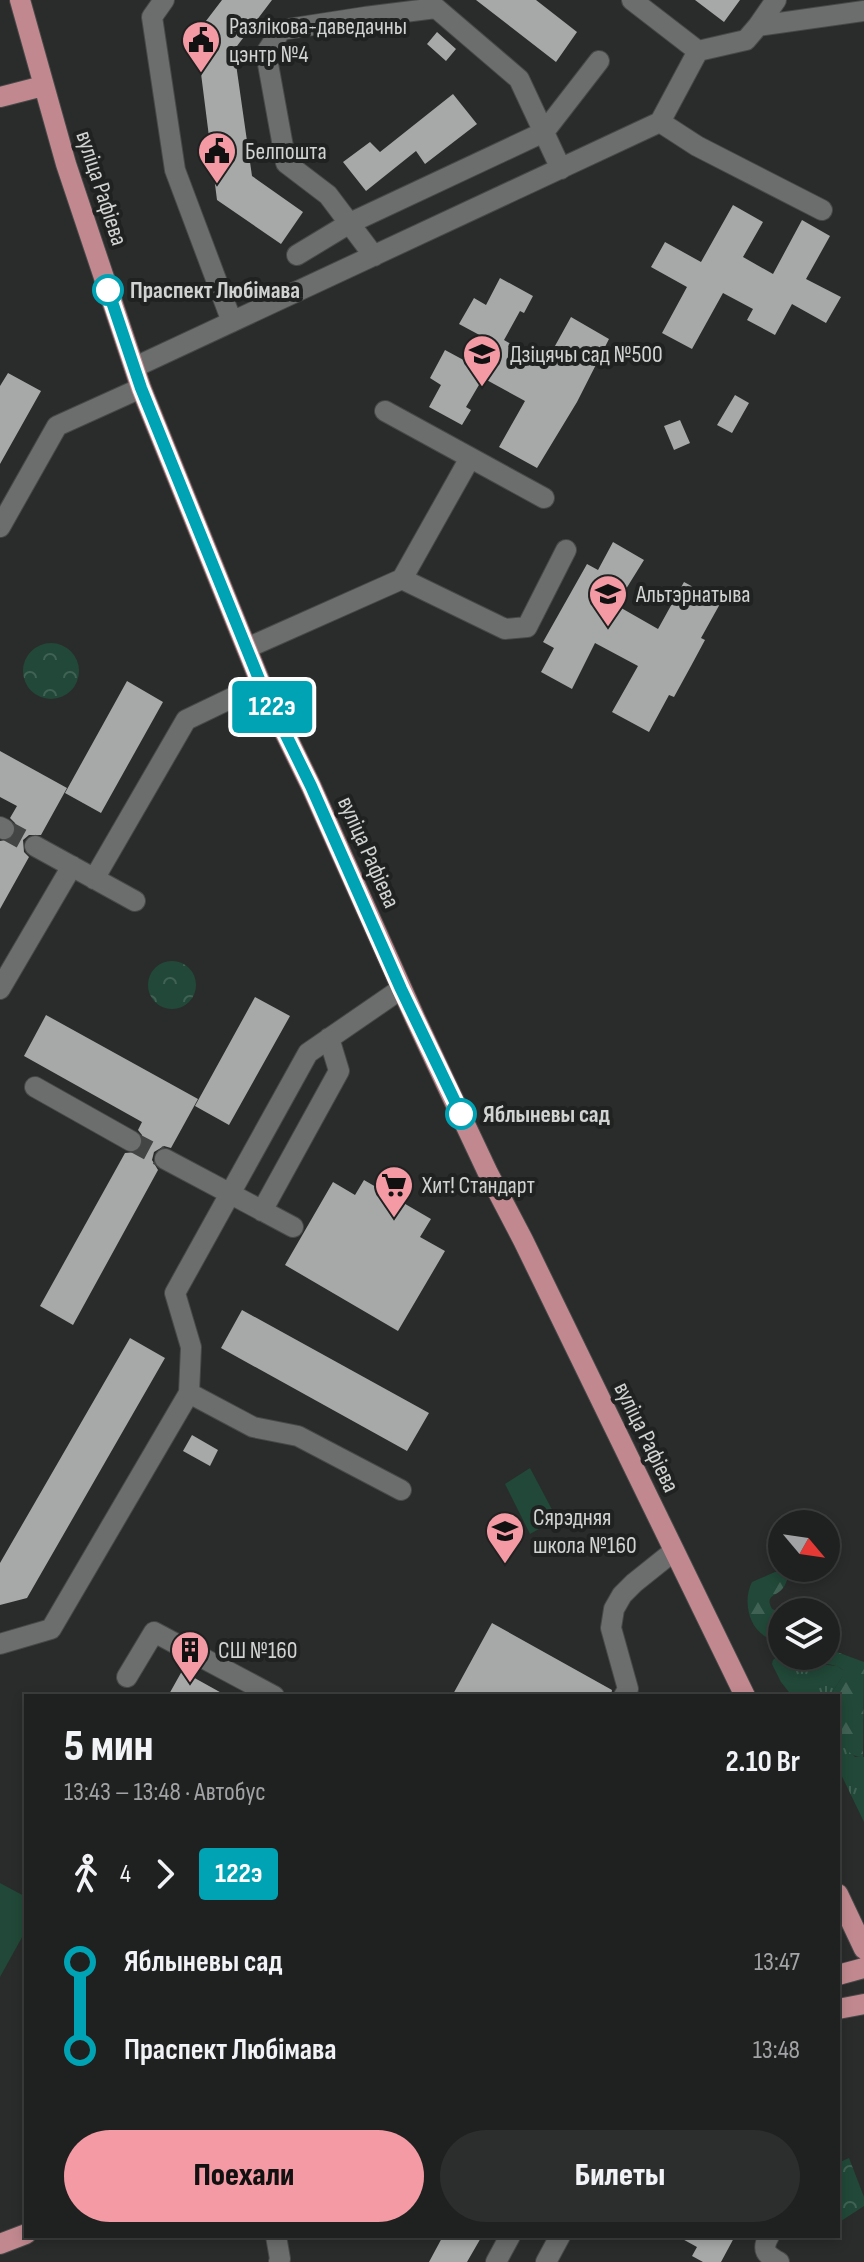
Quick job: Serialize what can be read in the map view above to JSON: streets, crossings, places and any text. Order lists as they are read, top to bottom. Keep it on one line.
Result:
{"streets":{"main road":["вуліца Рафіева"]},"places":{"public building":["Разлікова-даведачны цэнтр №4","Белпошта"],"other":["Праспект Любімава","Яблыневы сад"],"school or university":["Дзіцячы сад №500","Альтэрнатыва","Сярэдняя школа №160"],"supermarket":["Хит! Стандарт"],"building":["СШ №160"]},"lines":["bus line 122э"],"north":"bottom right","page":{"on_map":"122э","heading":["5 мин","13:43 – 13:48 · Автобус","2.10 Br"],"legs":["4","122э"],"list":[{"name":"Яблыневы сад","value":"13:47"},{"name":"Праспект Любімава","value":"13:48"}],"buttons":["Поехали","Билеты"]}}
